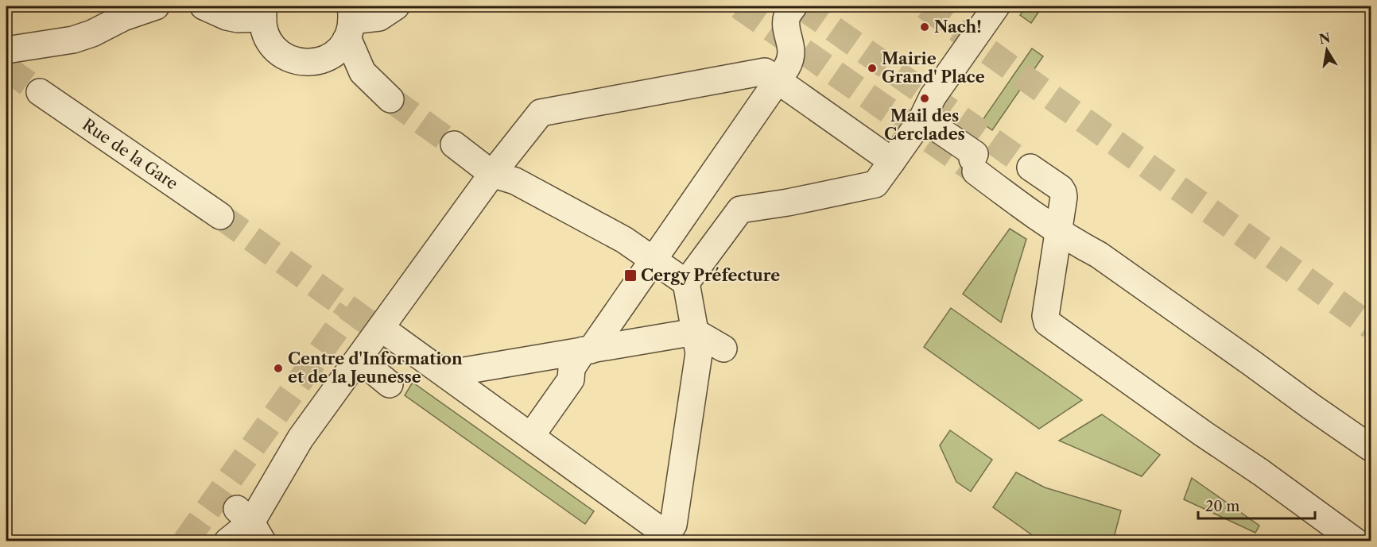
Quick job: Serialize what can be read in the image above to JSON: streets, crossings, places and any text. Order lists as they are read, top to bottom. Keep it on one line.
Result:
{"streets":{"street":["Rue de la Gare"]},"places":{"other":["Nach!","Mairie Grand' Place","Mail des Cerclades","Centre d'Information et de la Jeunesse"],"transit":["Cergy Préfecture"]},"scale_bar":"20 m","north":"top"}
